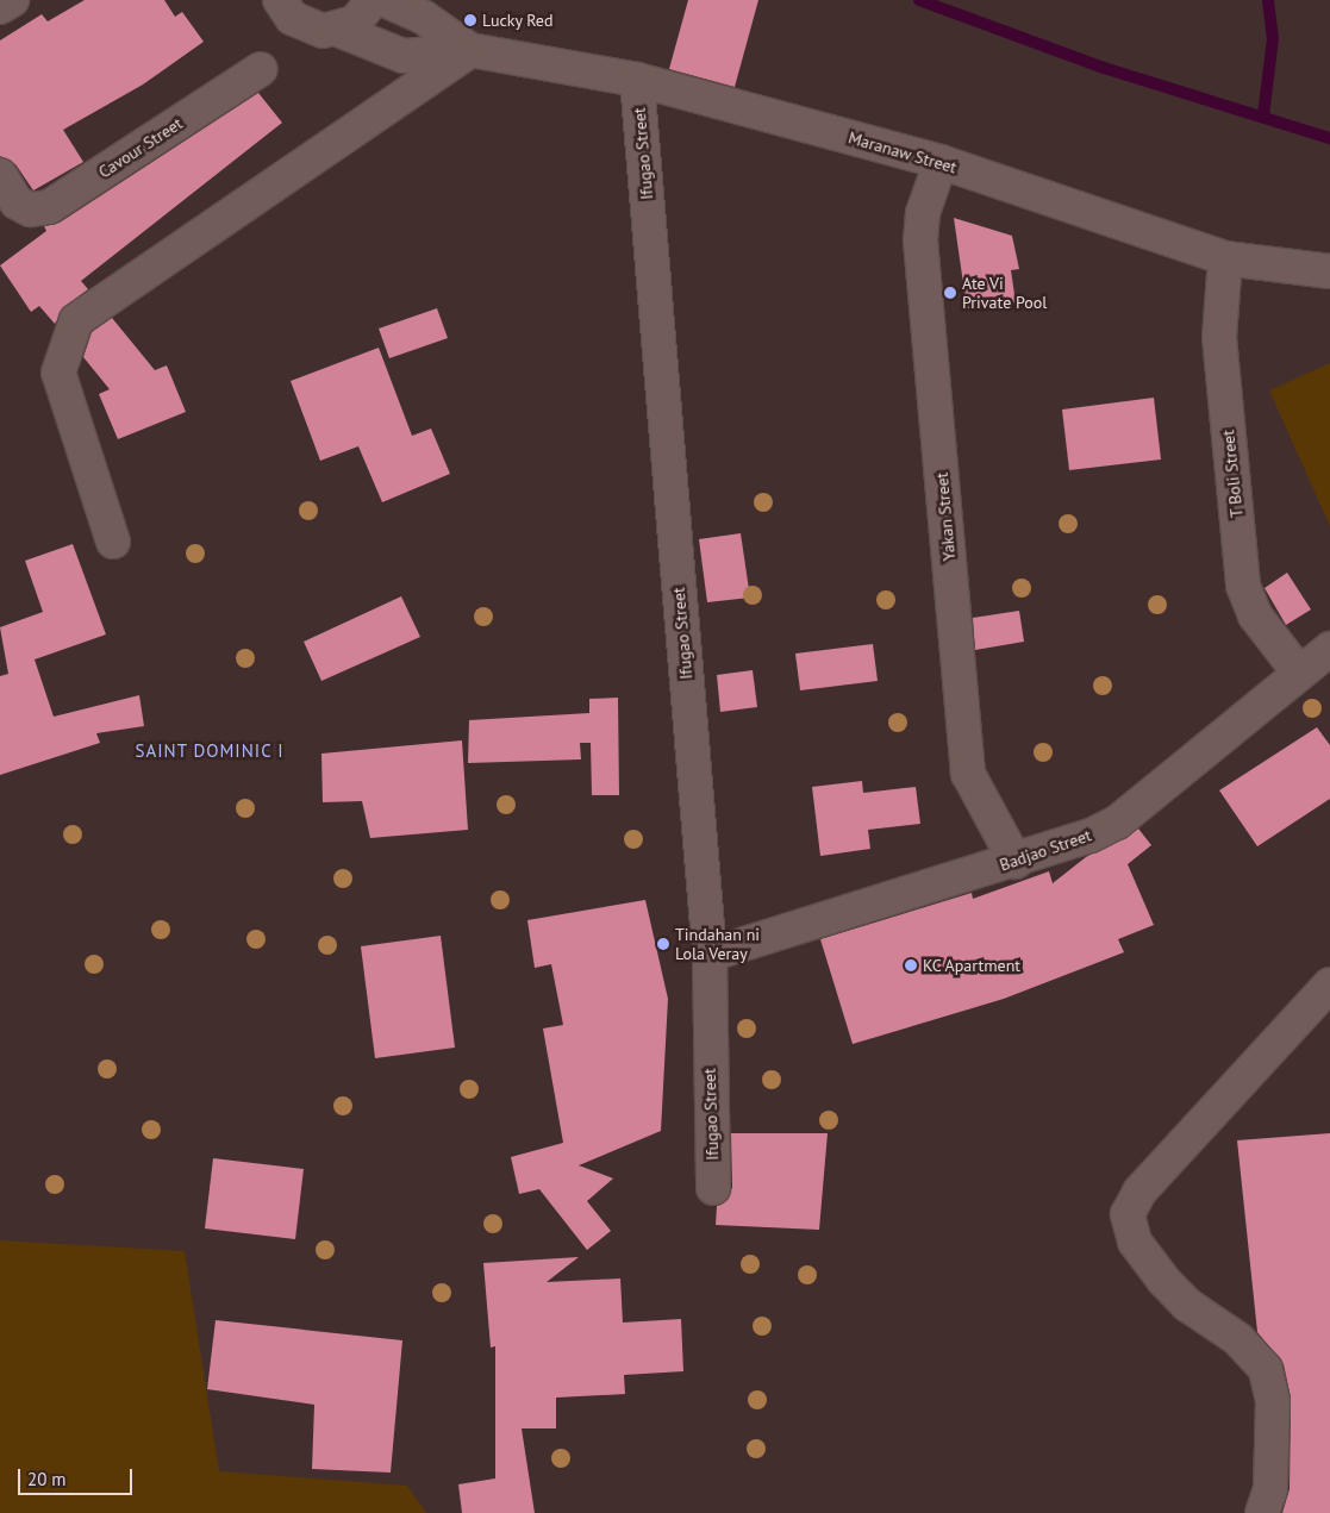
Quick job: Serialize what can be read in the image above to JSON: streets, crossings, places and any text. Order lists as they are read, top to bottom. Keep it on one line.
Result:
{"streets":{"street":["Cavour Street","Maranaw Street","Ifugao Street","T Boli Street","Yakan Street","Badjao Street"]},"crossings":[["Maranaw Street","Ifugao Street"],["Maranaw Street","T Boli Street"],["Maranaw Street","Yakan Street"],["Ifugao Street","Badjao Street"],["T Boli Street","Badjao Street"],["Yakan Street","Badjao Street"]],"districts":["SAINT DOMINIC I"],"places":["Lucky Red","Ate Vi Private Pool","Tindahan ni Lola Veray","KC Apartment"],"scale_bar":"20 m"}
